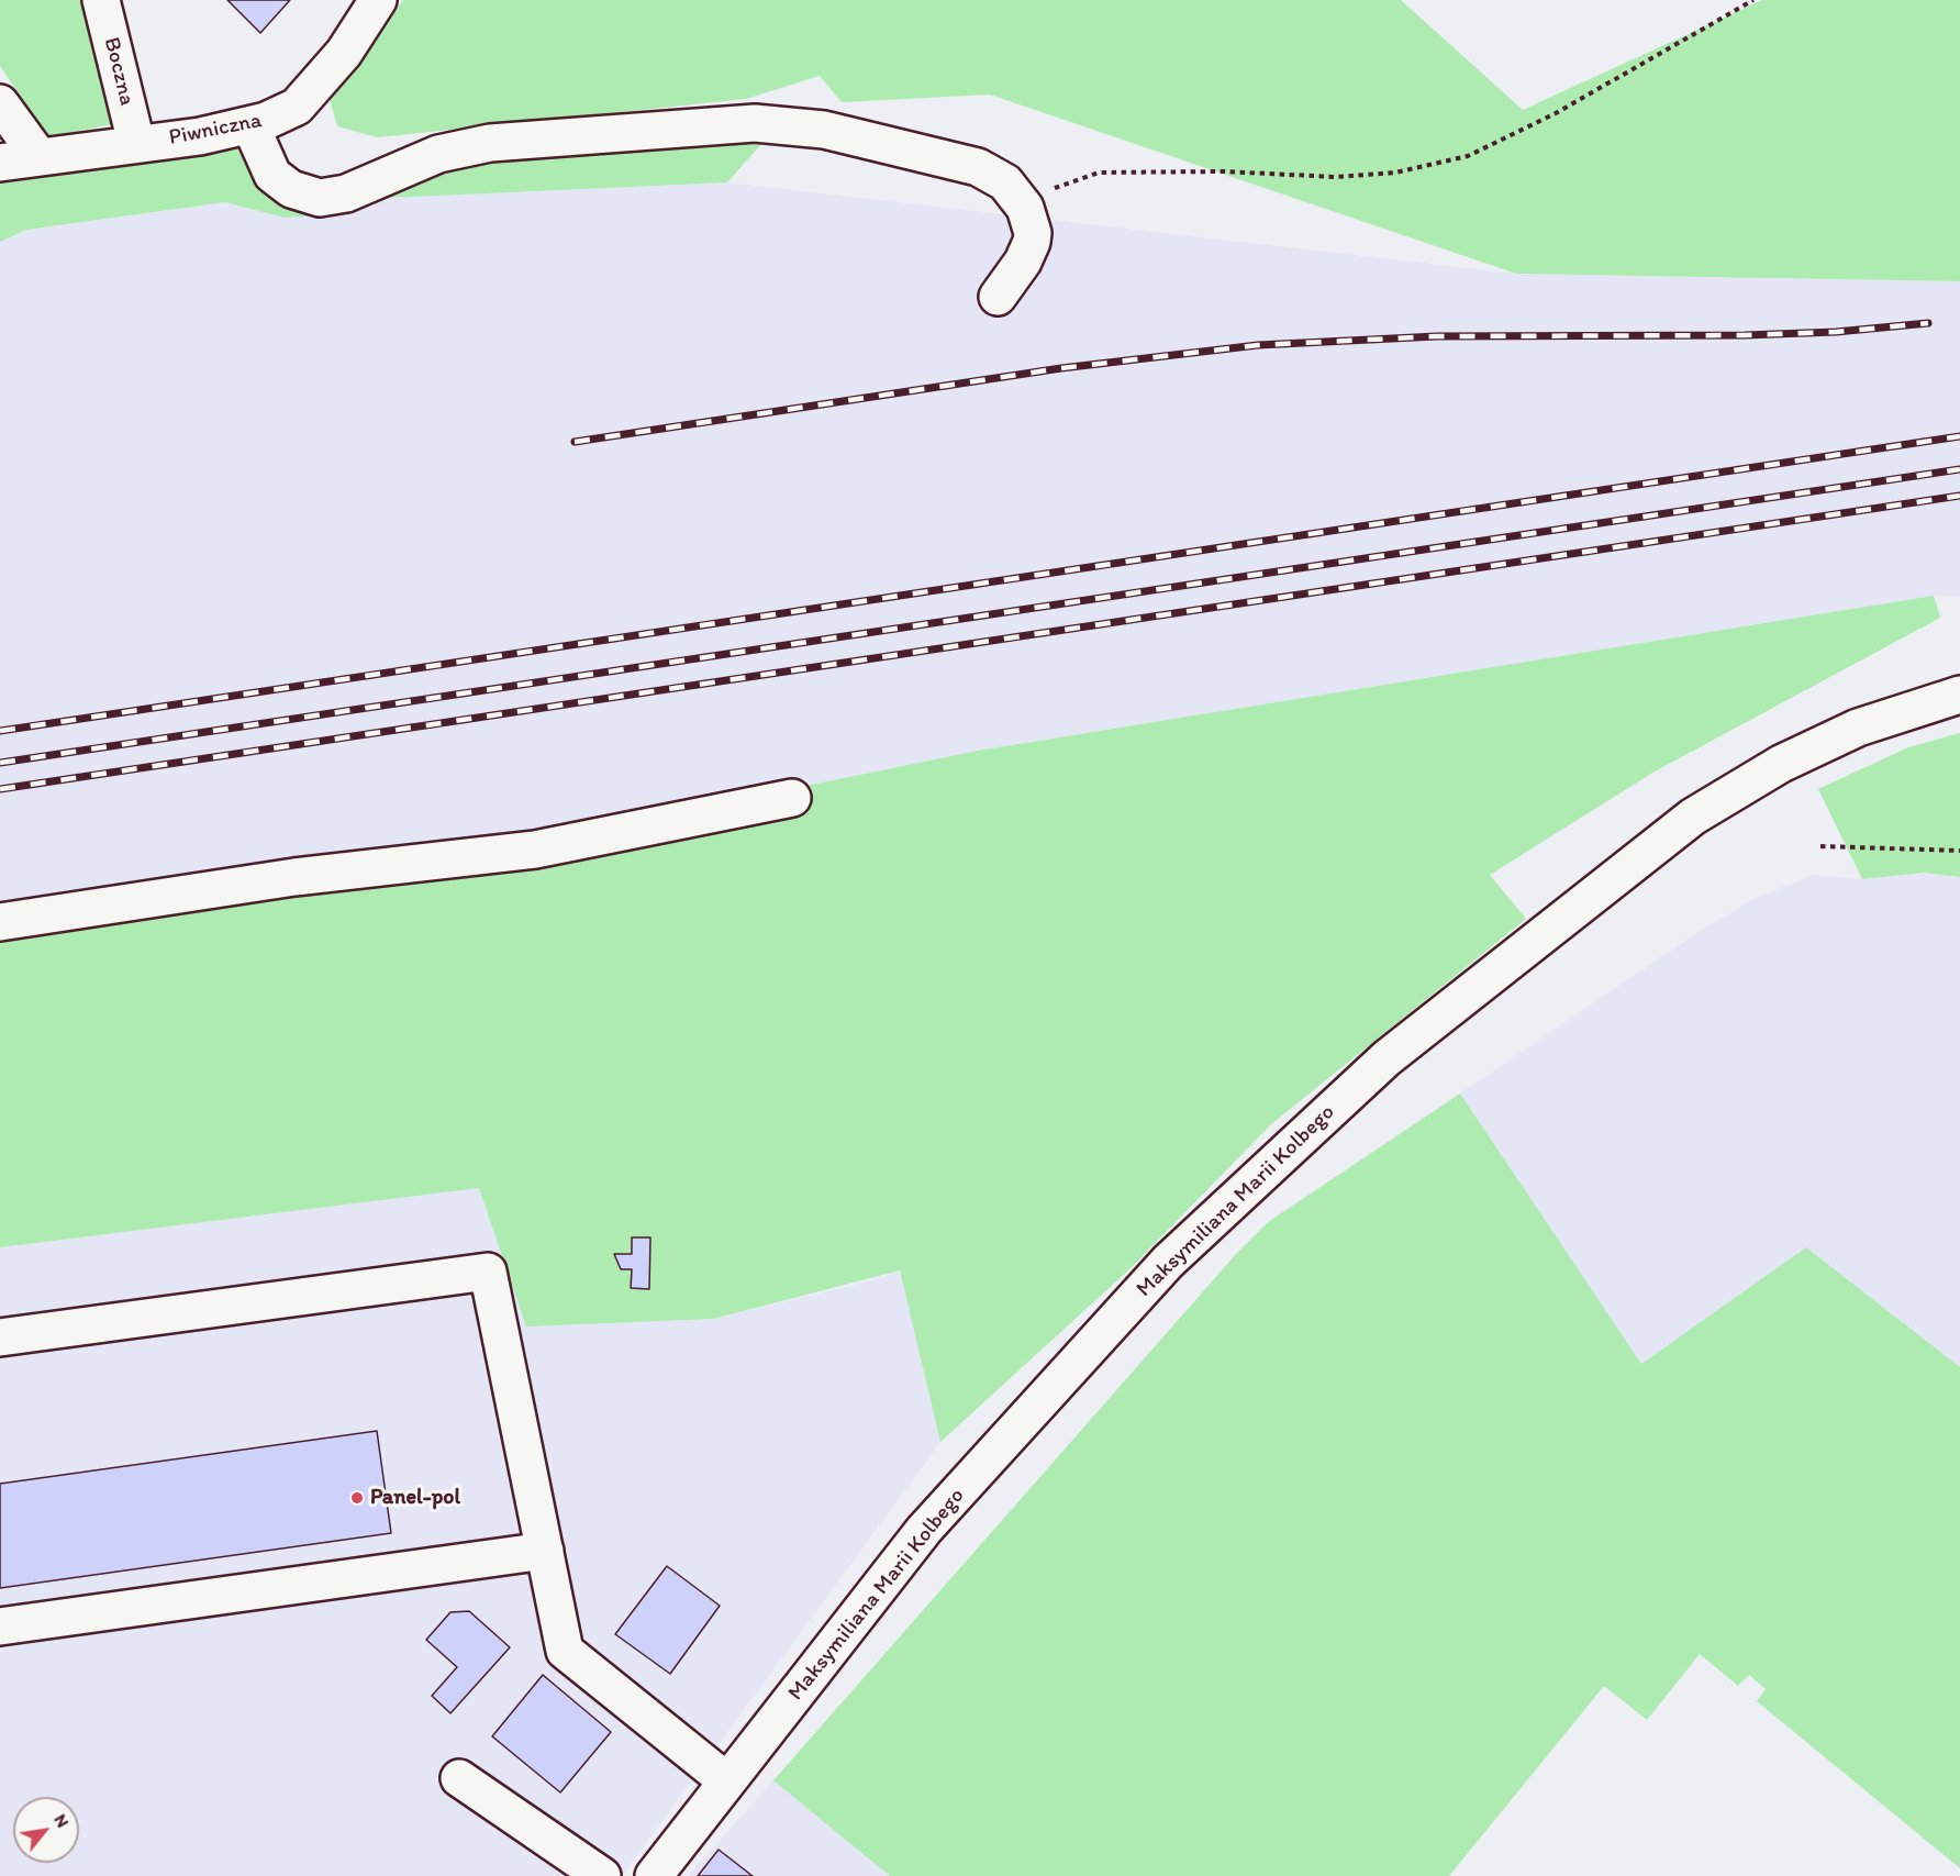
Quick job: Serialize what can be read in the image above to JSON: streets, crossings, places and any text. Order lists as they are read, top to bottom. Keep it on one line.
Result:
{"streets":{"street":["Boczna","Piwniczna","Maksymiliana Marii Kolbego"]},"crossings":[["Boczna","Piwniczna"]],"places":["Panel-pol"],"north":"top right"}
